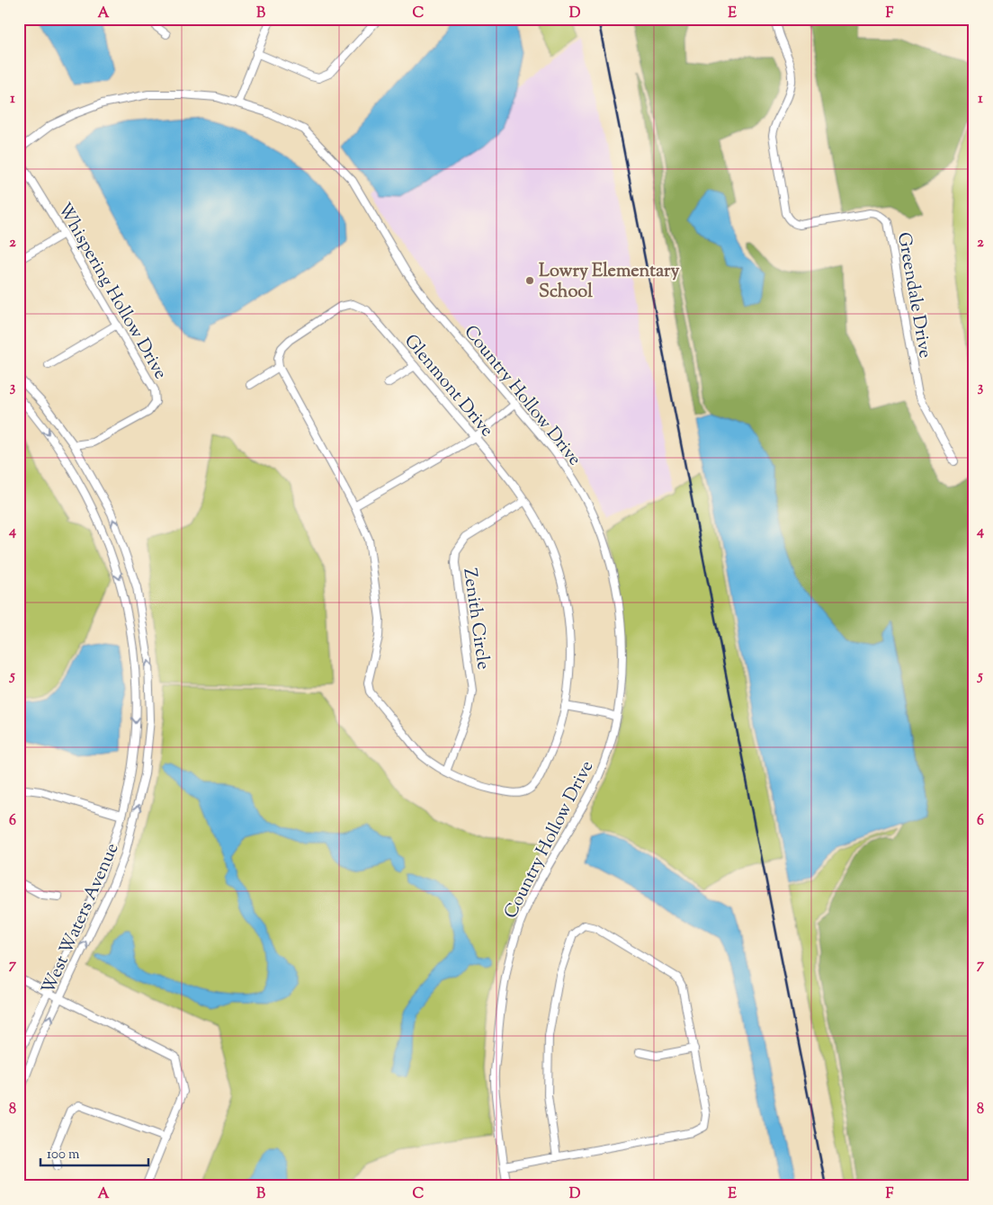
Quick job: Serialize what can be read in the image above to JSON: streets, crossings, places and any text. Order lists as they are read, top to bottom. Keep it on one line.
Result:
{"streets":{"street":["Whispering Hollow Drive","Greendale Drive","Glenmont Drive","Country Hollow Drive","Zenith Circle","West Waters Avenue"]},"crossings":[["Whispering Hollow Drive","West Waters Avenue"],["Glenmont Drive","Zenith Circle"]],"places":["Lowry Elementary School"],"scale_bar":"100 m","grid":{"columns":["A","B","C","D","E","F"],"rows":["1","2","3","4","5","6","7","8"]}}
